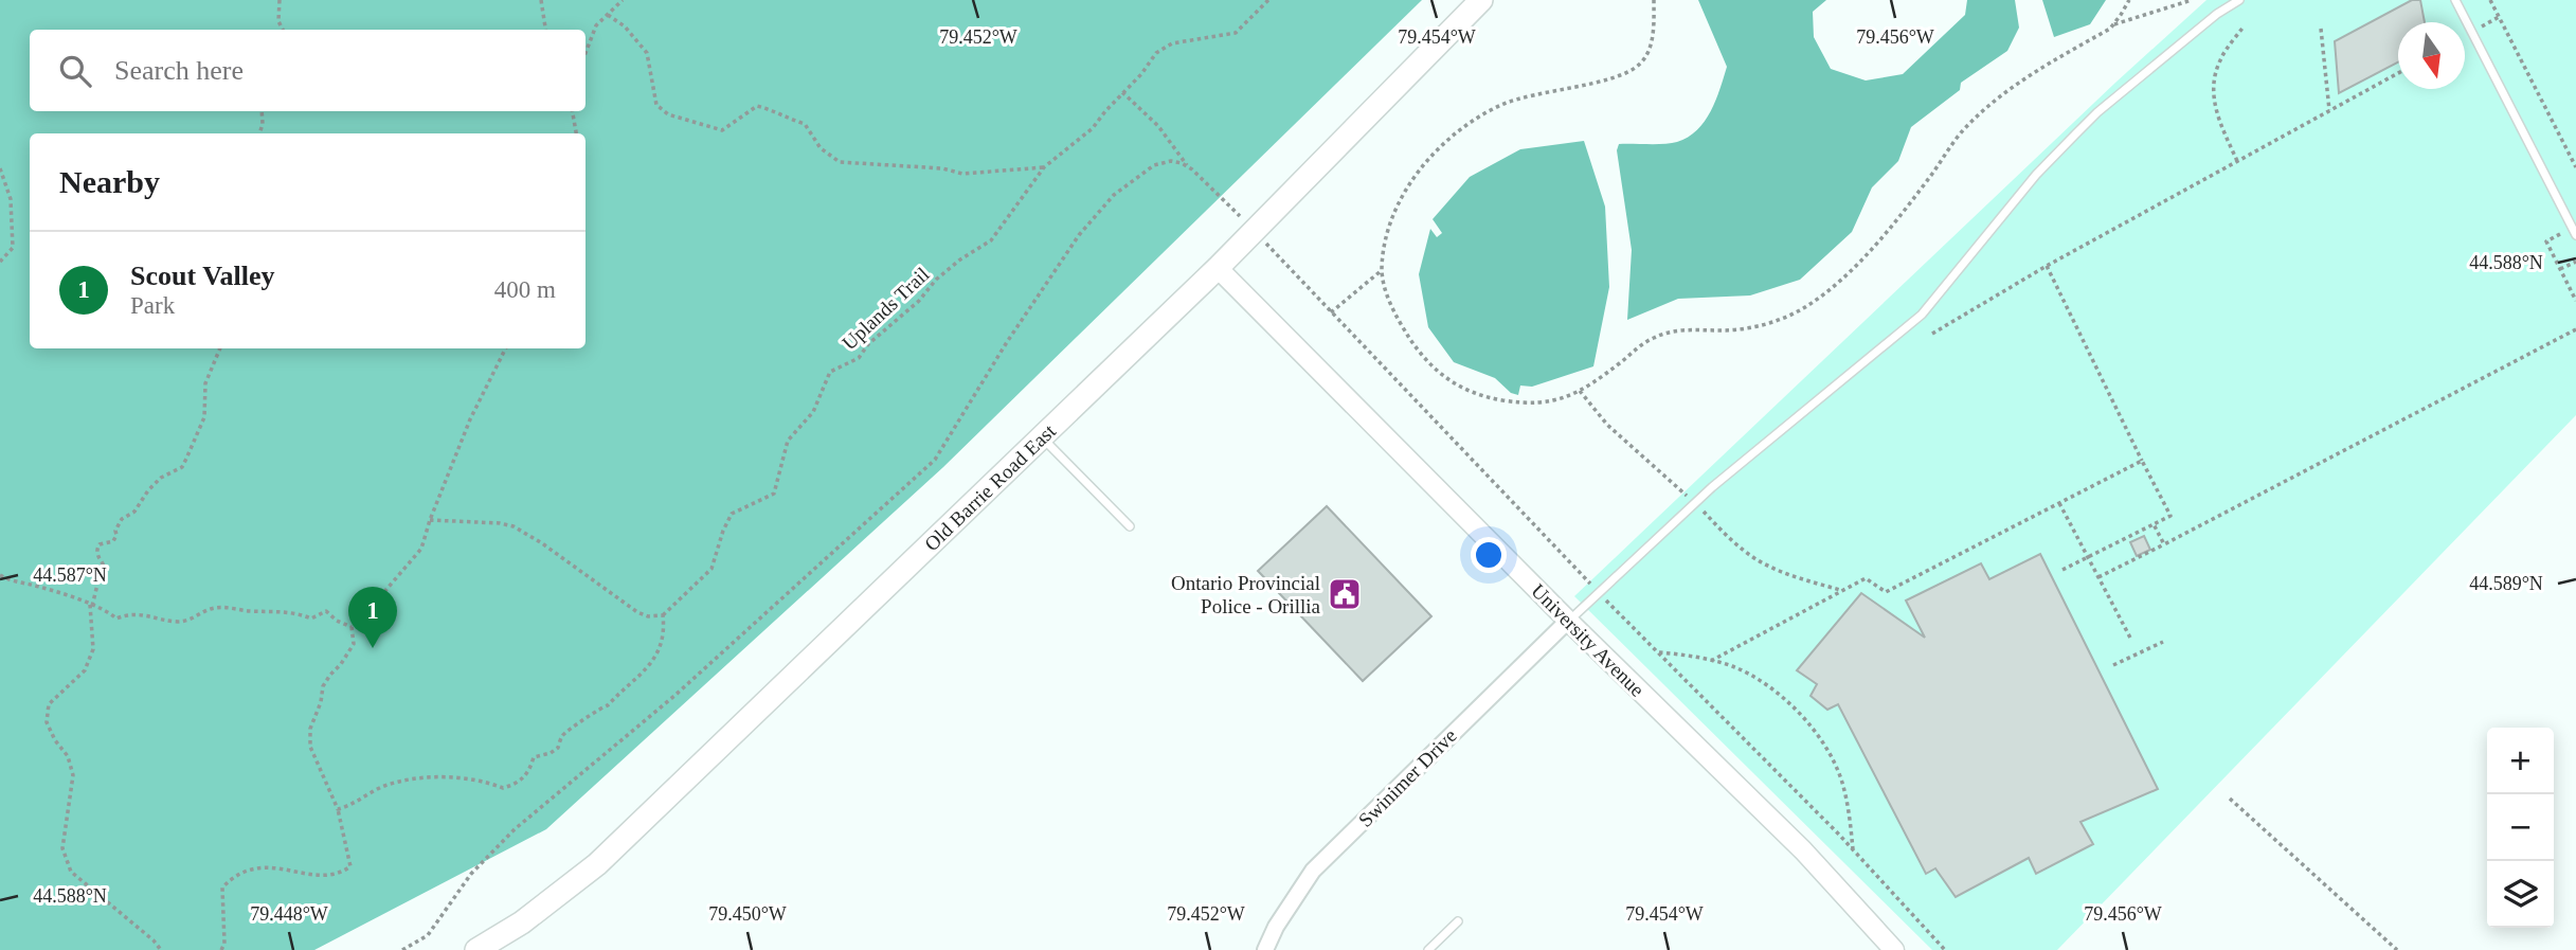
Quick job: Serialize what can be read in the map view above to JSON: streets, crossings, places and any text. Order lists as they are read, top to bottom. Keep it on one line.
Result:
{"streets":{"main road":["Old Barrie Road East"],"street":["University Avenue","Swinimer Drive"],"path":["Uplands Trail"]},"crossings":[["Old Barrie Road East","University Avenue"],["University Avenue","Swinimer Drive"]],"places":{"public building":["Ontario Provincial Police - Orillia"]},"north":"bottom","page":{"search":"Search here","heading":"Nearby","list":[{"mark":"1","name":"Scout Valley","note":"Park","value":"400 m"}],"pins":"1","map_buttons":["+","−"]},"coordinates":["79.452°W","79.454°W","79.456°W","44.588°N","44.587°N","44.589°N","79.448°W","79.450°W"]}
